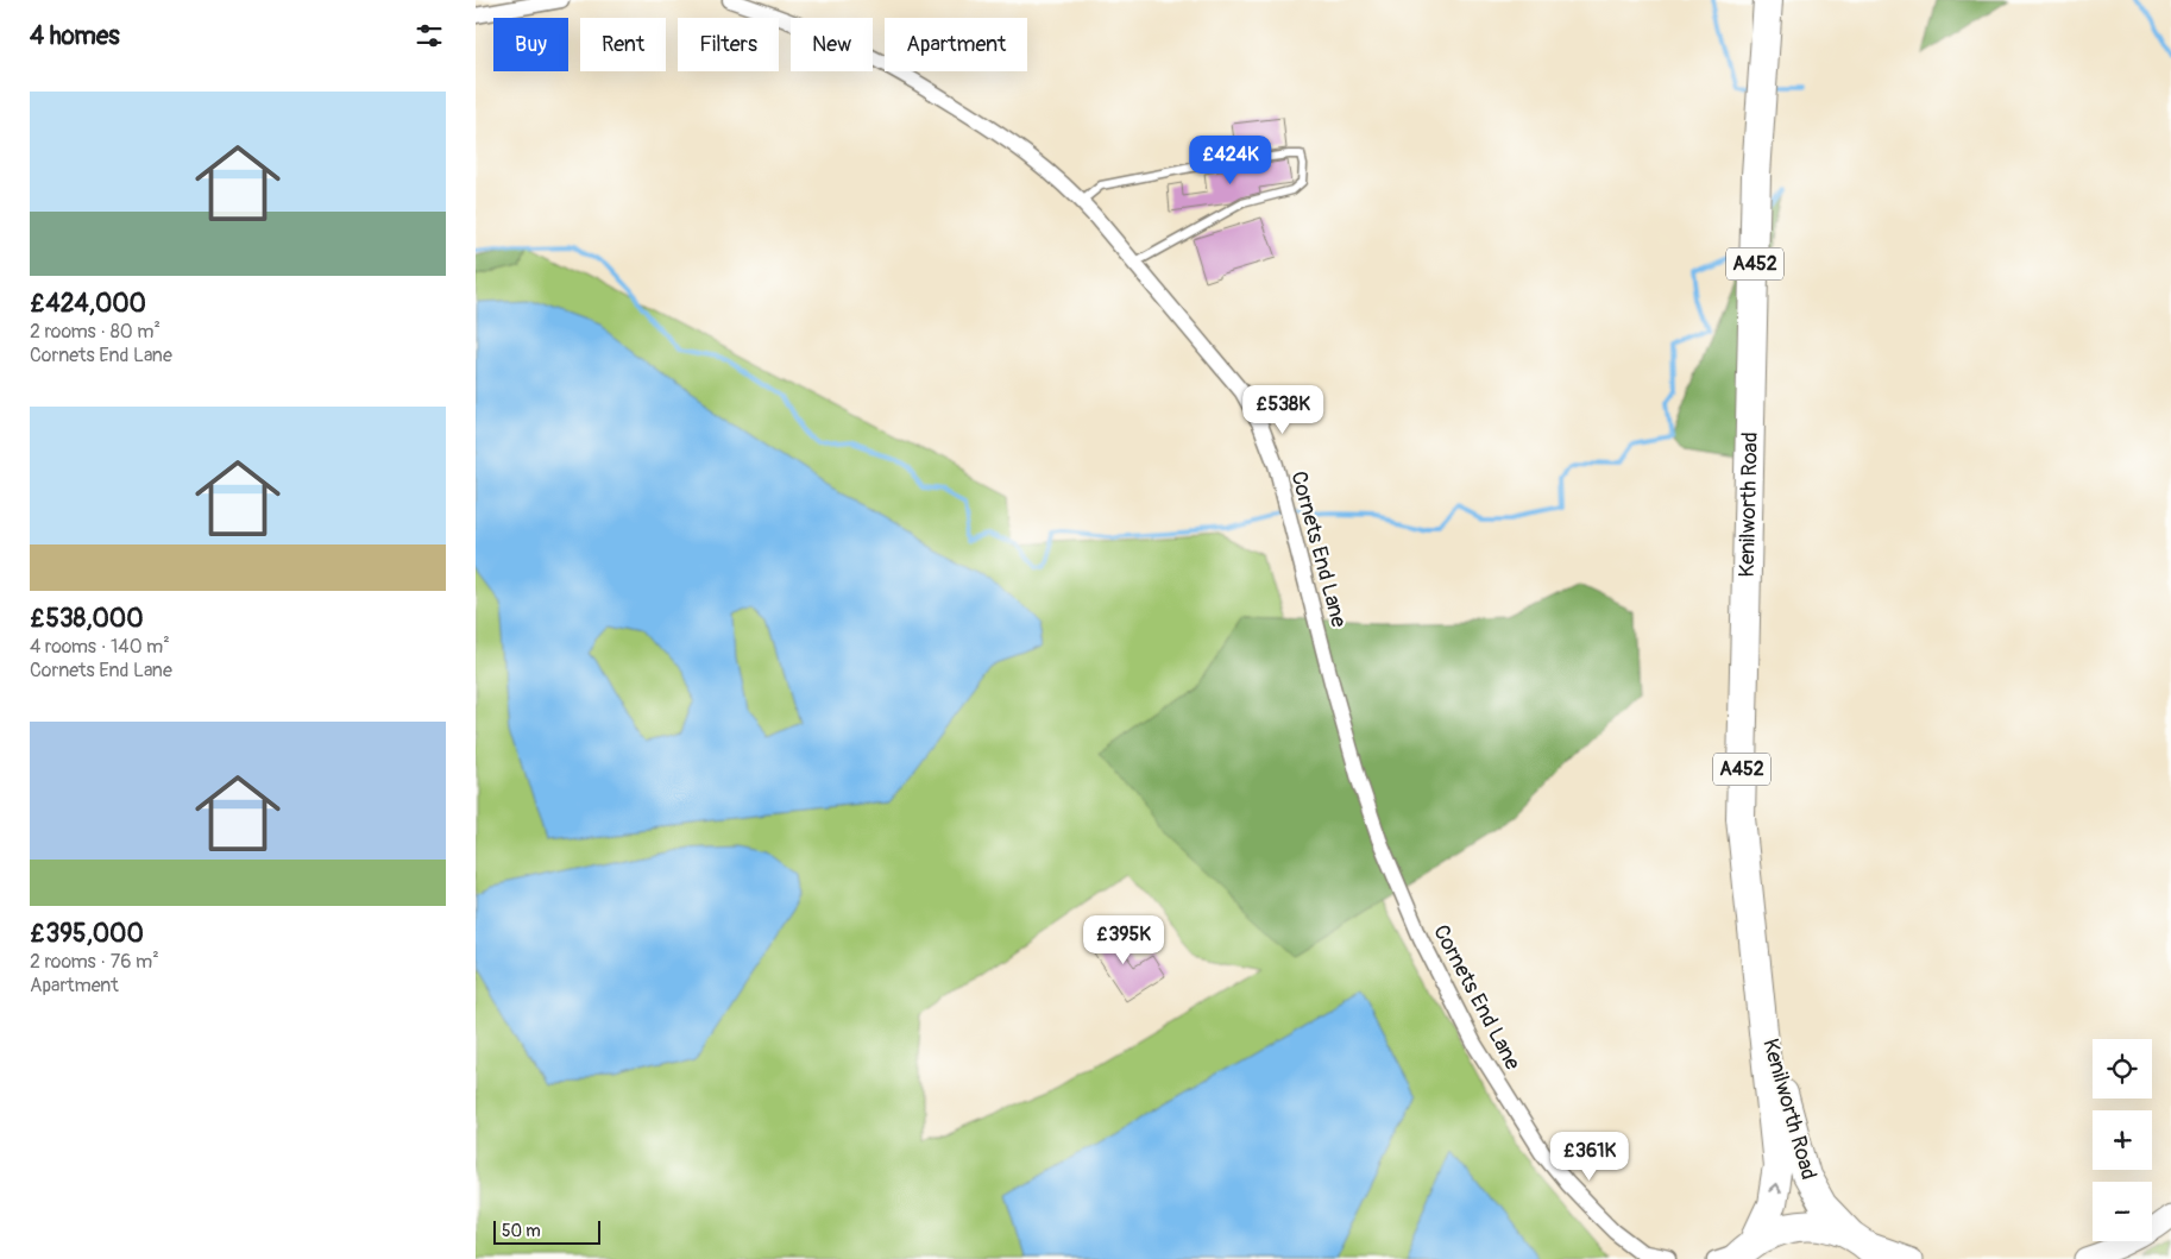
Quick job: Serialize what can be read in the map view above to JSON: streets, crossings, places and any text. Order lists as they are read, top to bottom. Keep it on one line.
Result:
{"streets":{"highway":["A452","Kenilworth Road"],"street":["Cornets End Lane"]},"scale_bar":"50 m","page":{"heading":"4 homes","chip":["Buy","Rent","Filters","New","Apartment"],"list":[{"name":"£424,000","note":"2 rooms · 80 m² · Cornets End Lane"},{"name":"£538,000","note":"4 rooms · 140 m² · Cornets End Lane"},{"name":"£395,000","note":"2 rooms · 76 m² · Apartment"}],"price":["£424K","£538K","£395K","£361K"],"map_buttons":["+","−"],"scale":"50 m"}}
